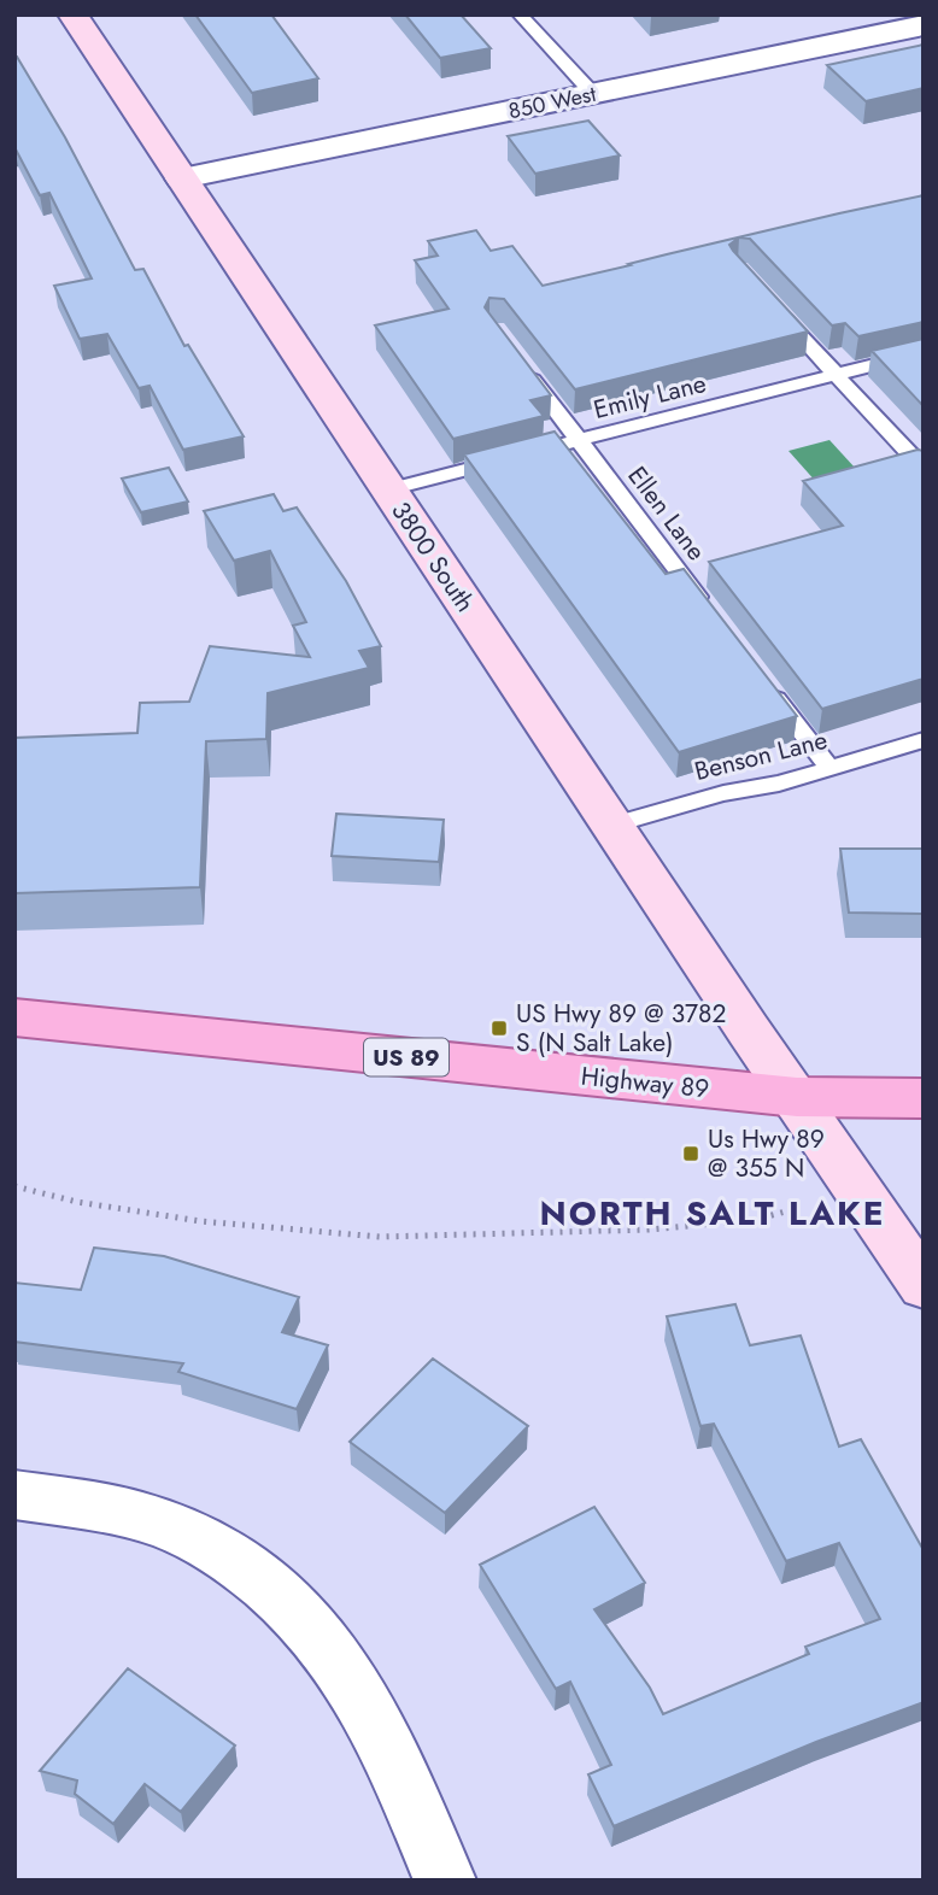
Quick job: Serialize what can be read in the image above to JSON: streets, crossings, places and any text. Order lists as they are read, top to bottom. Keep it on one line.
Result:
{"streets":{"main road":["US 89","Highway 89"],"street":["850 West","3800 South"],"lane":["Emily Lane","Ellen Lane","Benson Lane"]},"crossings":[["850 West","3800 South"],["Emily Lane","Ellen Lane"],["Emily Lane","3800 South"],["3800 South","Benson Lane"],["3800 South","Highway 89"]],"districts":["NORTH SALT LAKE"],"places":{"transit":["US Hwy 89 @ 3782 S (N Salt Lake)","Us Hwy 89 @ 355 N"]}}
